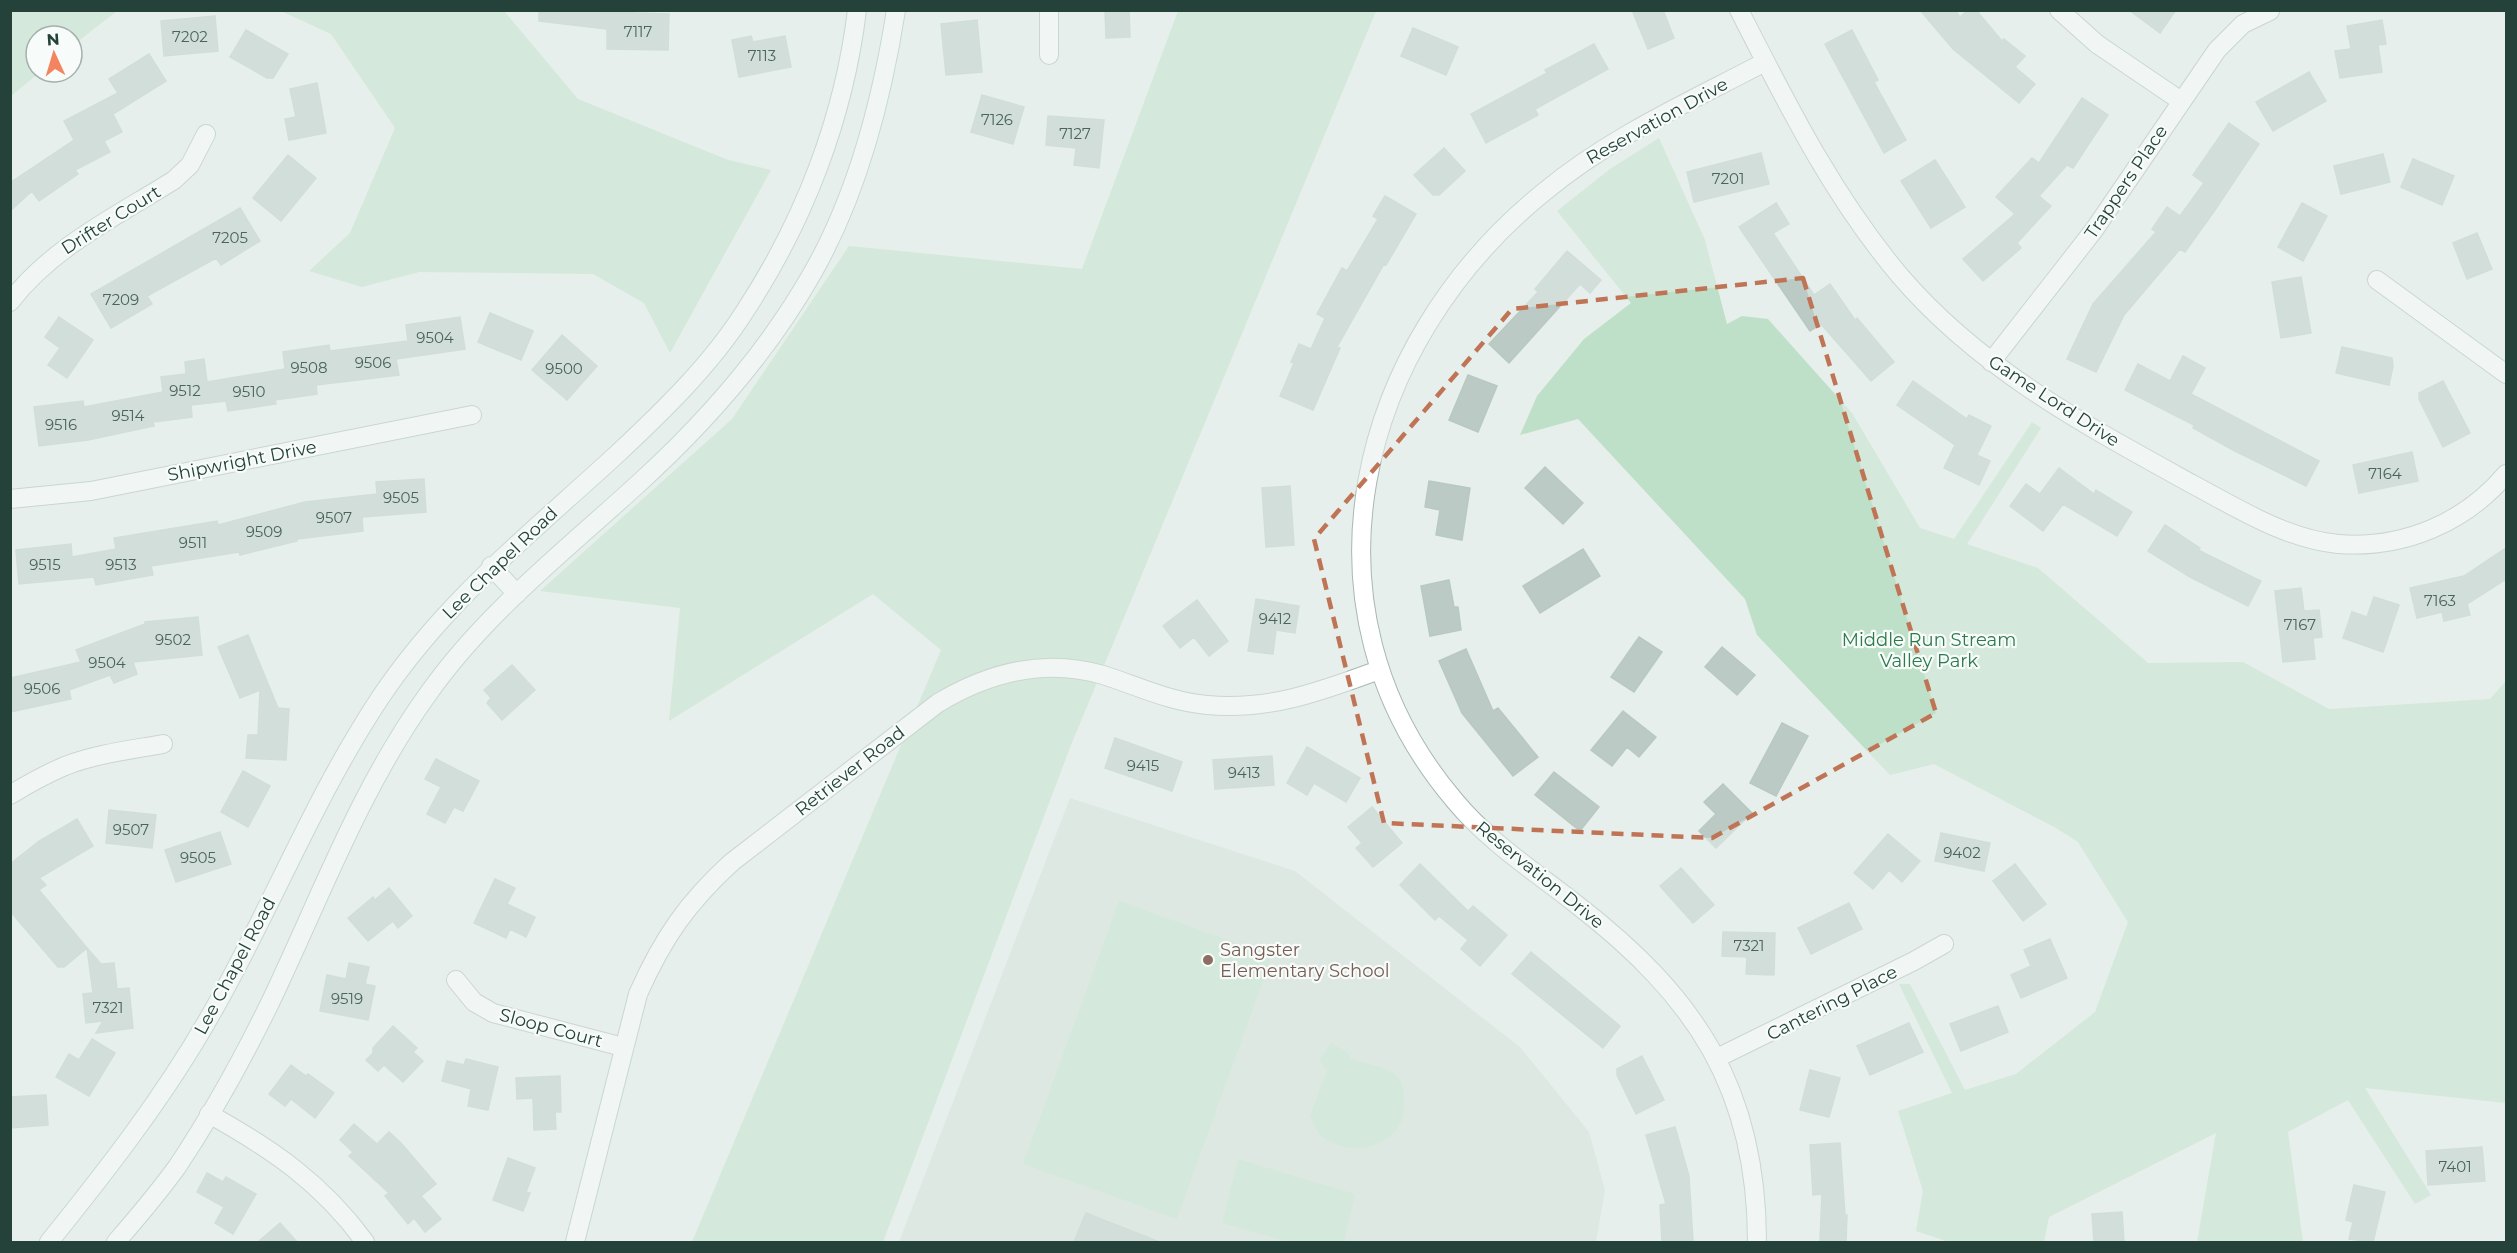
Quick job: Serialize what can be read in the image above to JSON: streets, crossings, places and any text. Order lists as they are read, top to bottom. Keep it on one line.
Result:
{"streets":{"street":["Reservation Drive","Trappers Place","Drifter Court","Game Lord Drive","Shipwright Drive","Lee Chapel Road","Retriever Road","Cantering Place","Sloop Court"]},"crossings":[["Reservation Drive","Game Lord Drive"],["Reservation Drive","Retriever Road"],["Reservation Drive","Cantering Place"],["Trappers Place","Game Lord Drive"],["Retriever Road","Sloop Court"]],"parks":["Middle Run Stream Valley Park"],"places":["Sangster Elementary School"],"house_numbers":["7117","7202","7113","7126","7127","7201","7205","7209","9504","9506","9508","9500","9512","9510","9514","9516","7164","9505","9507","9509","9511","9515","9513","7163","9412","7167","9502","9504","9506","9415","9413","9507","9402","9505","7321","9519","7321","7401"],"north":"top"}
